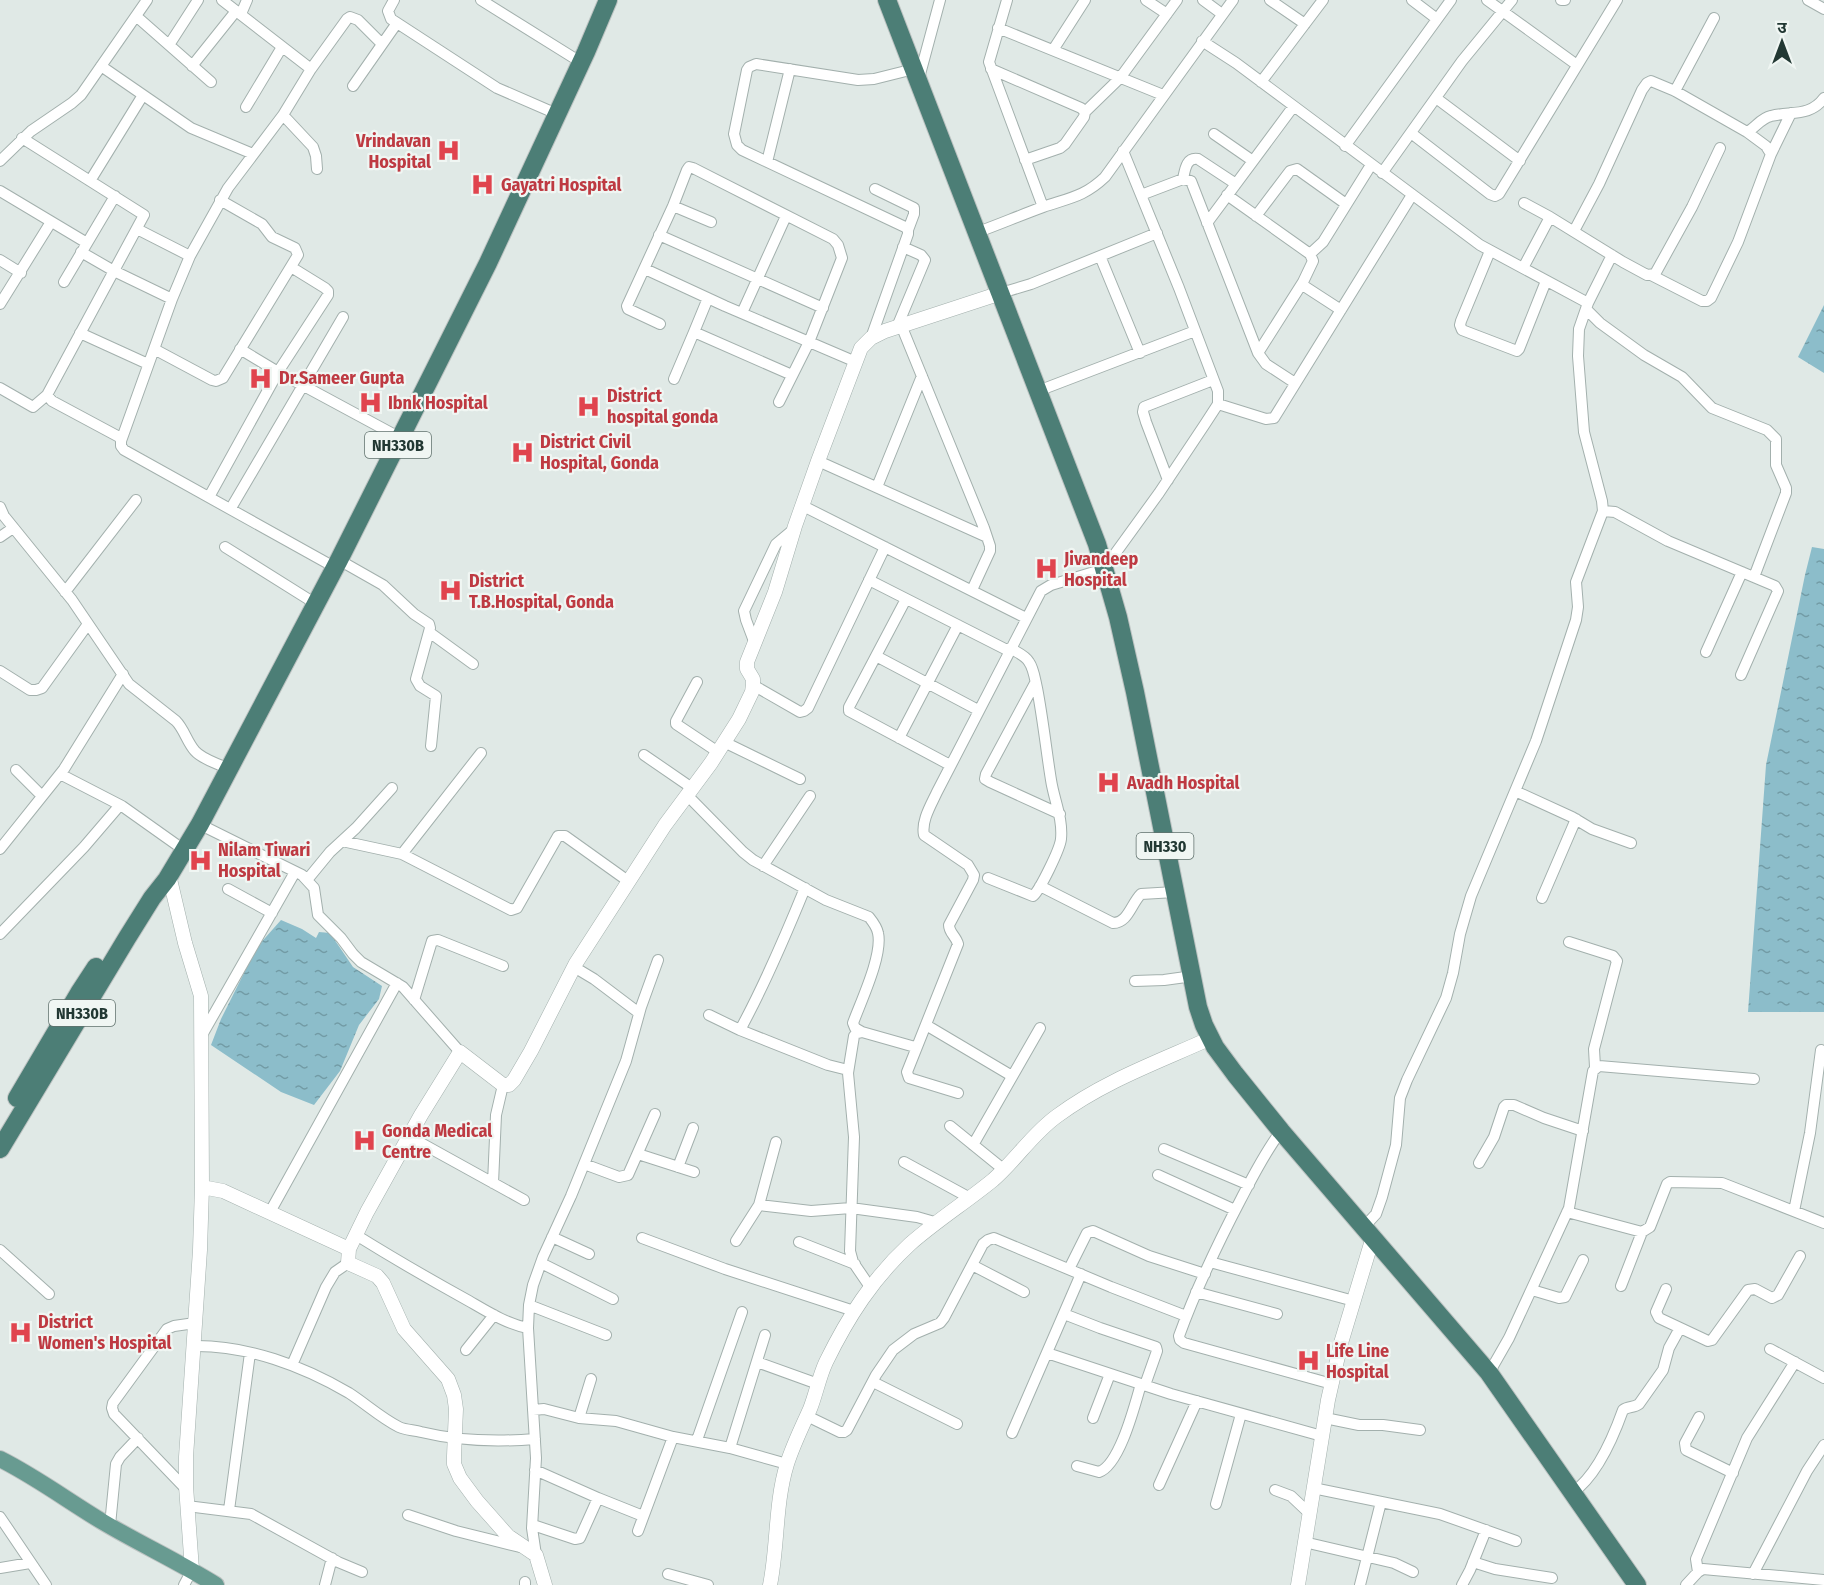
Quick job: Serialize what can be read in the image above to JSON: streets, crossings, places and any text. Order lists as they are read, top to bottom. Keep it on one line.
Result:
{"streets":{"highway":["NH330B","NH330"]},"places":{"hospital":["Vrindavan Hospital","Gayatri Hospital","Dr.Sameer Gupta","Ibnk Hospital","District hospital gonda","District Civil Hospital, Gonda","Jivandeep Hospital","District T.B.Hospital, Gonda","Avadh Hospital","Nilam Tiwari Hospital","Gonda Medical Centre","District Women's Hospital","Life Line Hospital"]},"north":"top"}
